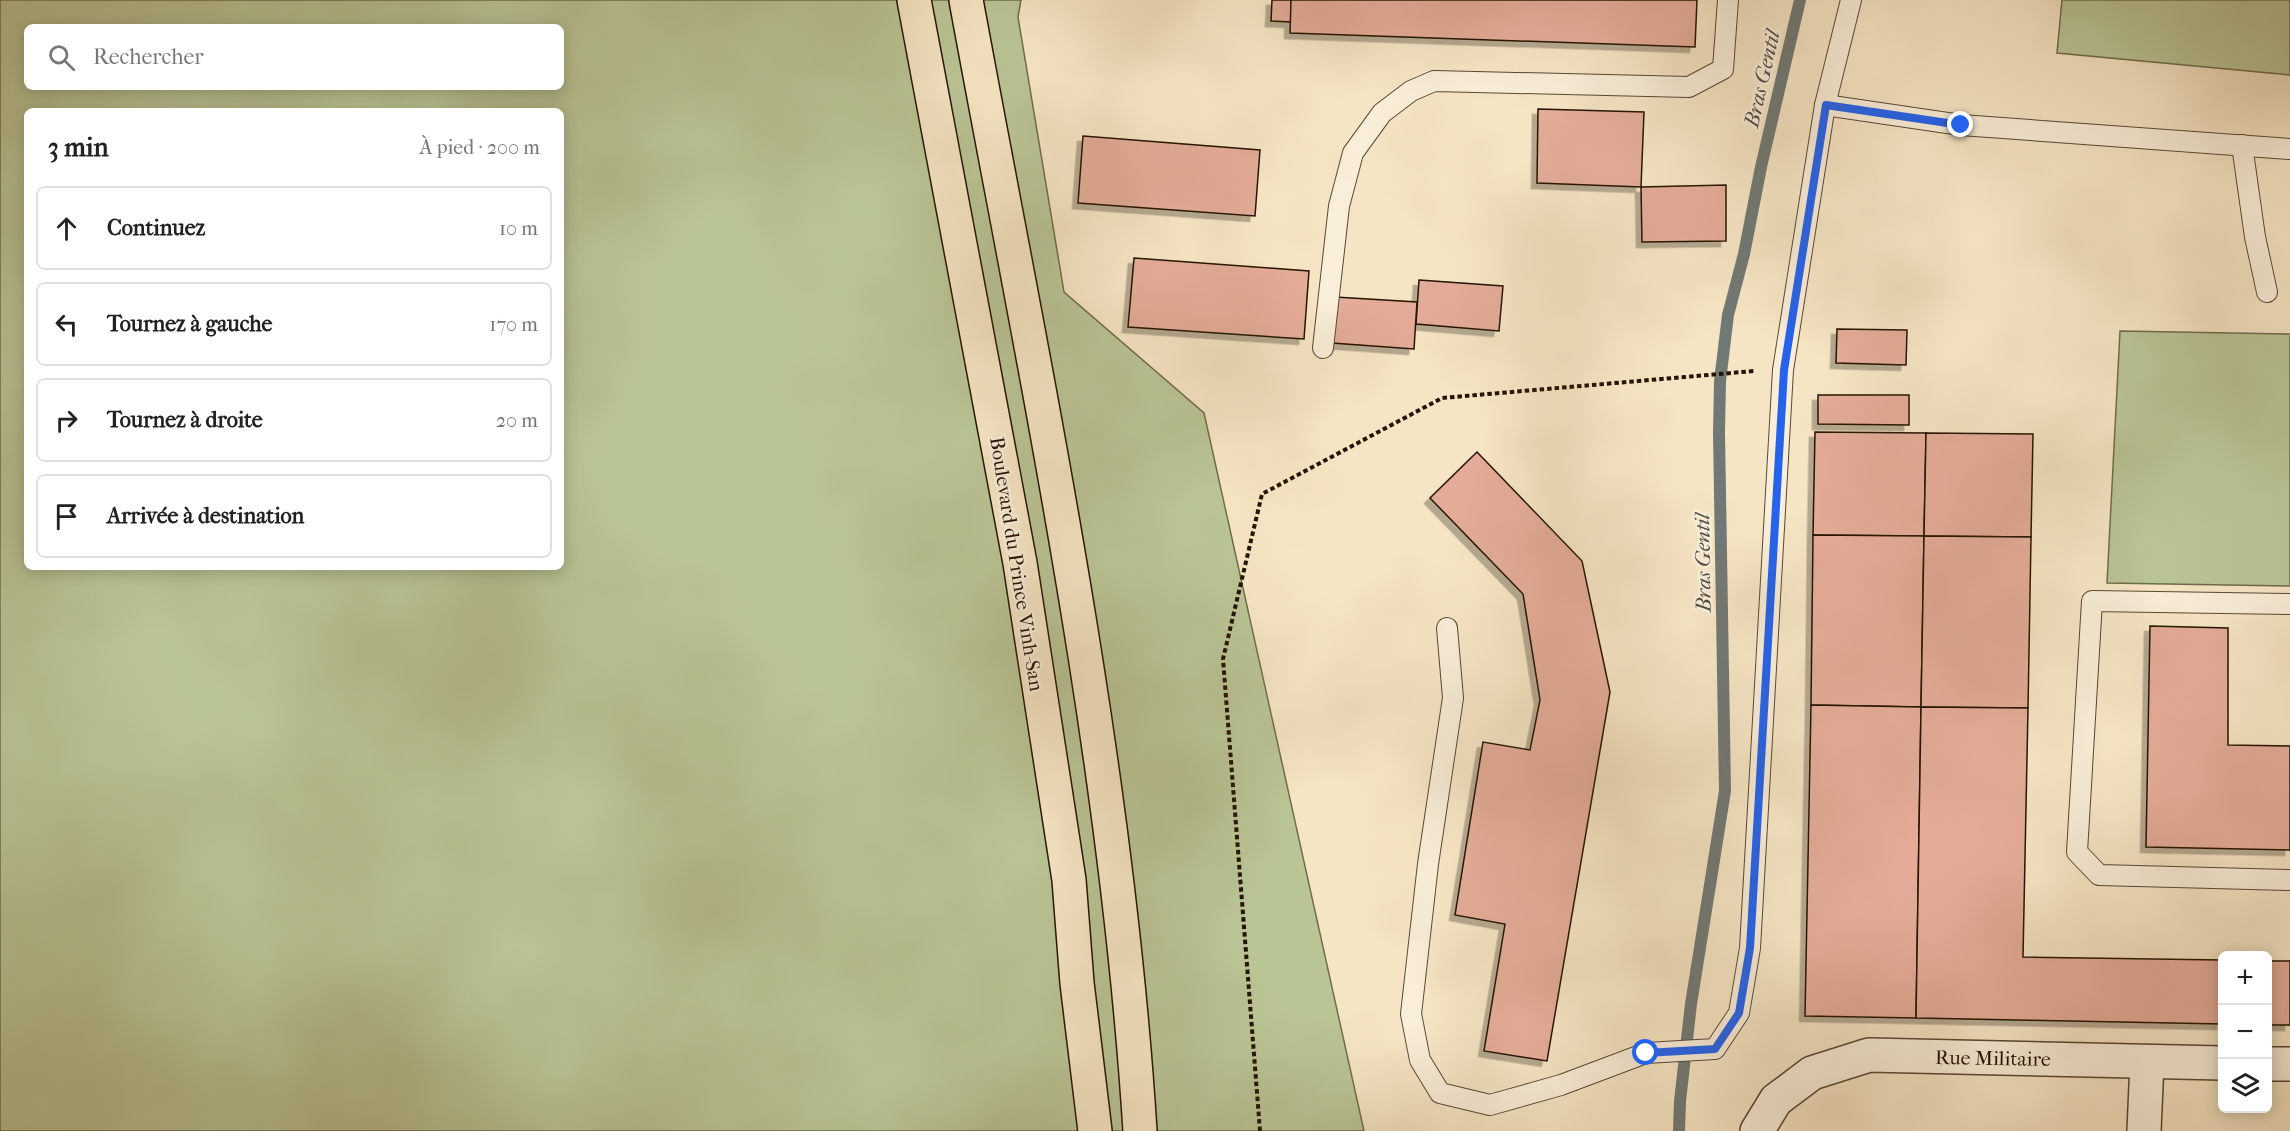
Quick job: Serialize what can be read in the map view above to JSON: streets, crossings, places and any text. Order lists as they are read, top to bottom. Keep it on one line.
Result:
{"streets":{"main road":["Boulevard du Prince Vinh-San"],"street":["Rue Militaire"]},"water":["Bras Gentil"],"page":{"search":"Rechercher","heading":["3 min","À pied · 200 m"],"list":[["Continuez","10 m"],["Tournez à gauche","170 m"],["Tournez à droite","20 m"],"Arrivée à destination"],"map_buttons":["+","−"]}}
